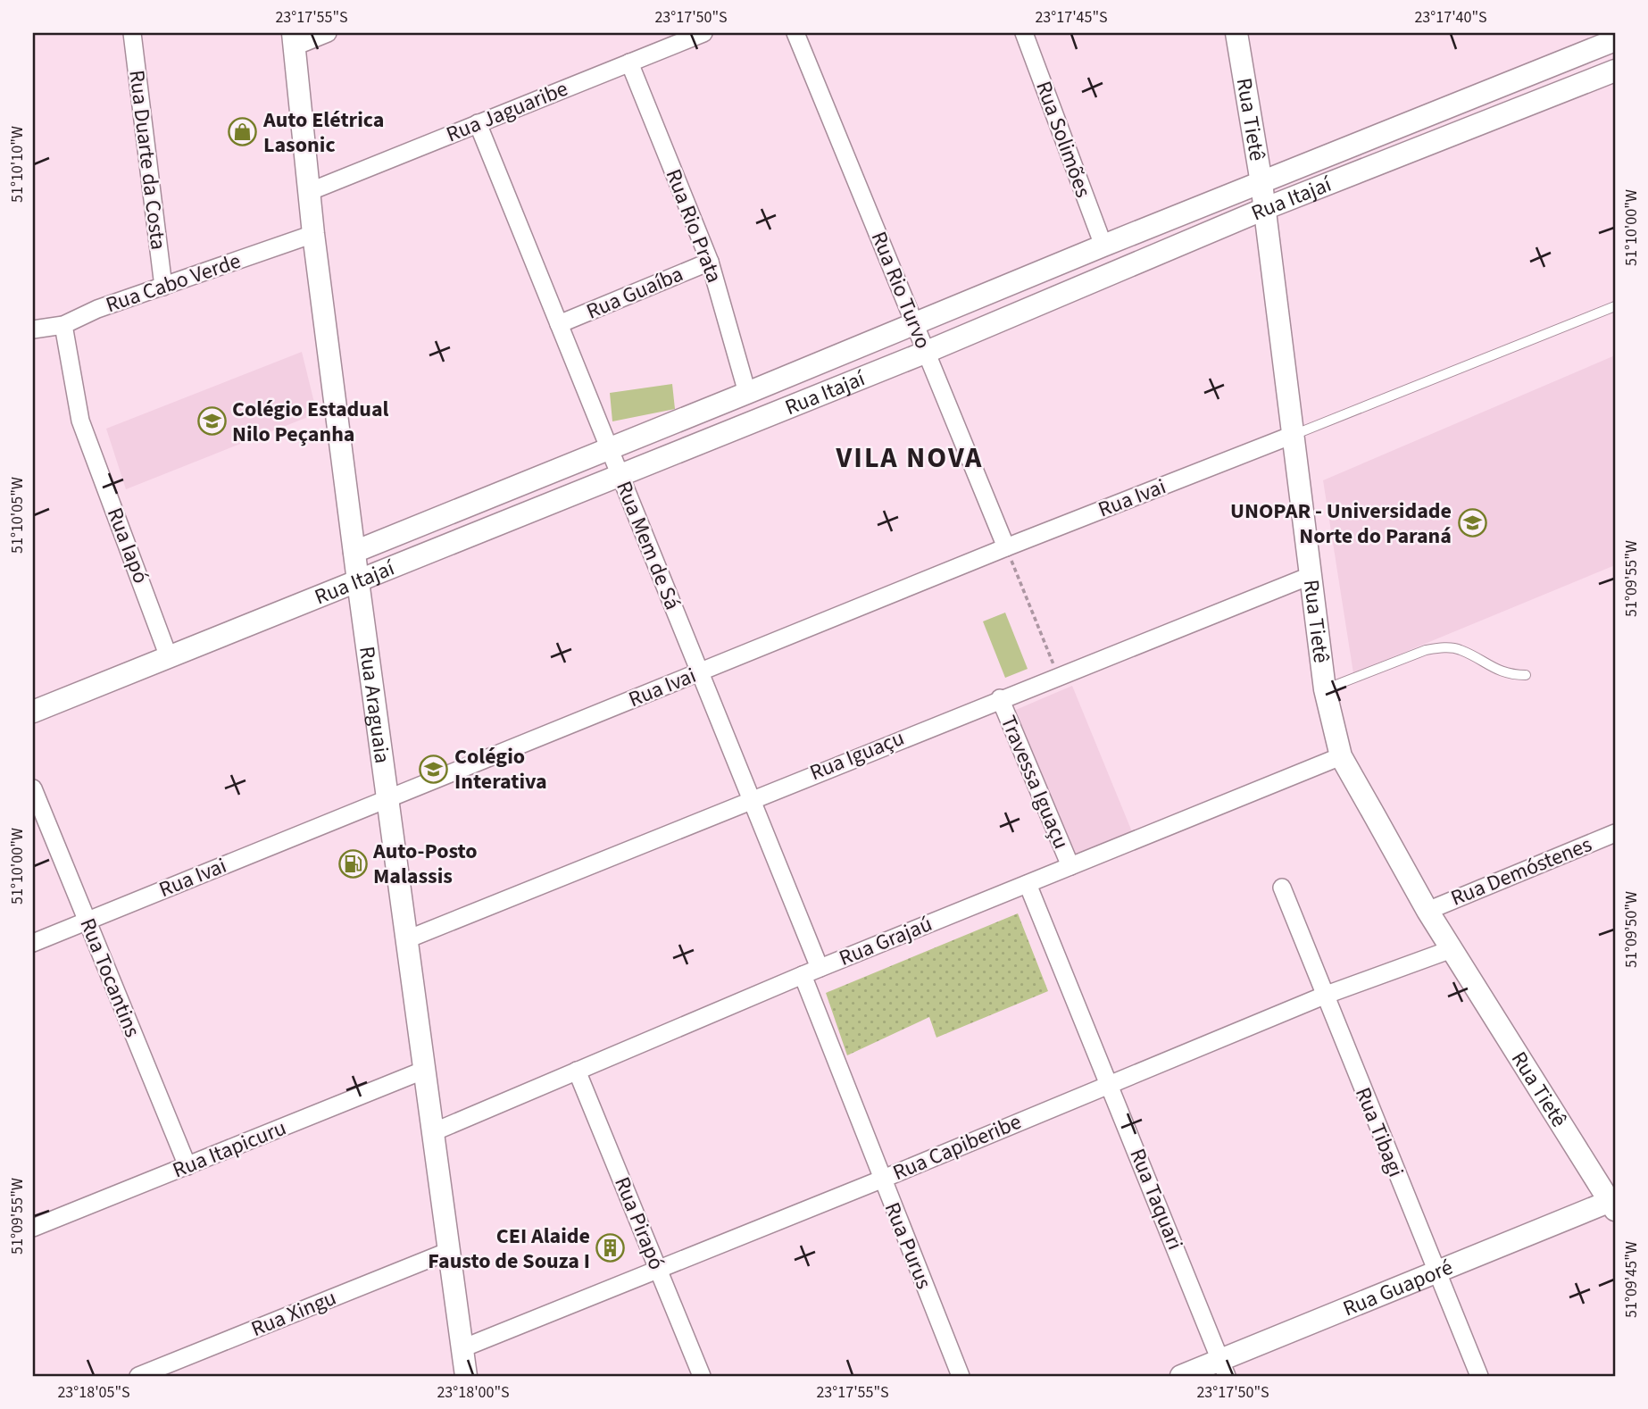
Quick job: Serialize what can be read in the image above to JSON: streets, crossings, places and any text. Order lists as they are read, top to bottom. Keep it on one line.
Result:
{"streets":{"street":["Rua Jaguaribe","Rua Tietê","Rua Solimões","Rua Duarte da Costa","Rua Itajaí","Rua Rio Prata","Rua Cabo Verde","Rua Rio Turvo","Rua Guaíba","Rua Ivai","Rua Iapó","Rua Mem de Sá","Rua Araguaia","Rua Iguaçu","Travessa Iguaçu","Rua Demóstenes","Rua Grajaú","Rua Tocantins","Rua Tibagi","Rua Capiberibe","Rua Itapicuru","Rua Taquari","Rua Pirapó","Rua Purus","Rua Guaporé","Rua Xingu"]},"crossings":[["Rua Jaguaribe","Rua Rio Prata"],["Rua Jaguaribe","Rua Mem de Sá"],["Rua Jaguaribe","Rua Araguaia"],["Rua Tietê","Rua Itajaí"],["Rua Tietê","Rua Ivai"],["Rua Tietê","Rua Iguaçu"],["Rua Tietê","Rua Demóstenes"],["Rua Tietê","Rua Grajaú"],["Rua Tietê","Rua Capiberibe"],["Rua Tietê","Rua Guaporé"],["Rua Solimões","Rua Itajaí"],["Rua Duarte da Costa","Rua Cabo Verde"],["Rua Itajaí","Rua Rio Prata"],["Rua Itajaí","Rua Rio Turvo"],["Rua Itajaí","Rua Iapó"],["Rua Itajaí","Rua Mem de Sá"],["Rua Itajaí","Rua Araguaia"],["Rua Rio Prata","Rua Guaíba"],["Rua Cabo Verde","Rua Iapó"],["Rua Cabo Verde","Rua Araguaia"],["Rua Rio Turvo","Rua Ivai"],["Rua Guaíba","Rua Mem de Sá"],["Rua Ivai","Rua Mem de Sá"],["Rua Ivai","Rua Araguaia"],["Rua Ivai","Rua Tocantins"],["Rua Mem de Sá","Rua Iguaçu"],["Rua Mem de Sá","Rua Grajaú"],["Rua Araguaia","Rua Iguaçu"],["Rua Araguaia","Rua Grajaú"],["Rua Araguaia","Rua Capiberibe"],["Rua Araguaia","Rua Itapicuru"],["Rua Araguaia","Rua Xingu"],["Rua Iguaçu","Travessa Iguaçu"],["Travessa Iguaçu","Rua Grajaú"],["Rua Grajaú","Rua Taquari"],["Rua Grajaú","Rua Pirapó"],["Rua Grajaú","Rua Purus"],["Rua Tocantins","Rua Itapicuru"],["Rua Tibagi","Rua Capiberibe"],["Rua Tibagi","Rua Guaporé"],["Rua Capiberibe","Rua Taquari"],["Rua Capiberibe","Rua Pirapó"],["Rua Capiberibe","Rua Purus"],["Rua Taquari","Rua Guaporé"]],"districts":["VILA NOVA"],"places":{"shop":["Auto Elétrica Lasonic"],"school or university":["Colégio Estadual Nilo Peçanha","UNOPAR - Universidade Norte do Paraná","Colégio Interativa"],"fuel station":["Auto-Posto Malassis"],"building":["CEI Alaide Fausto de Souza I"]},"coordinates":["23°17'55\"S","23°17'50\"S","23°17'45\"S","23°17'40\"S","51°10'10\"W","51°10'00\"W","51°10'05\"W","51°09'55\"W","51°09'50\"W","51°09'45\"W","23°18'05\"S","23°18'00\"S"]}
